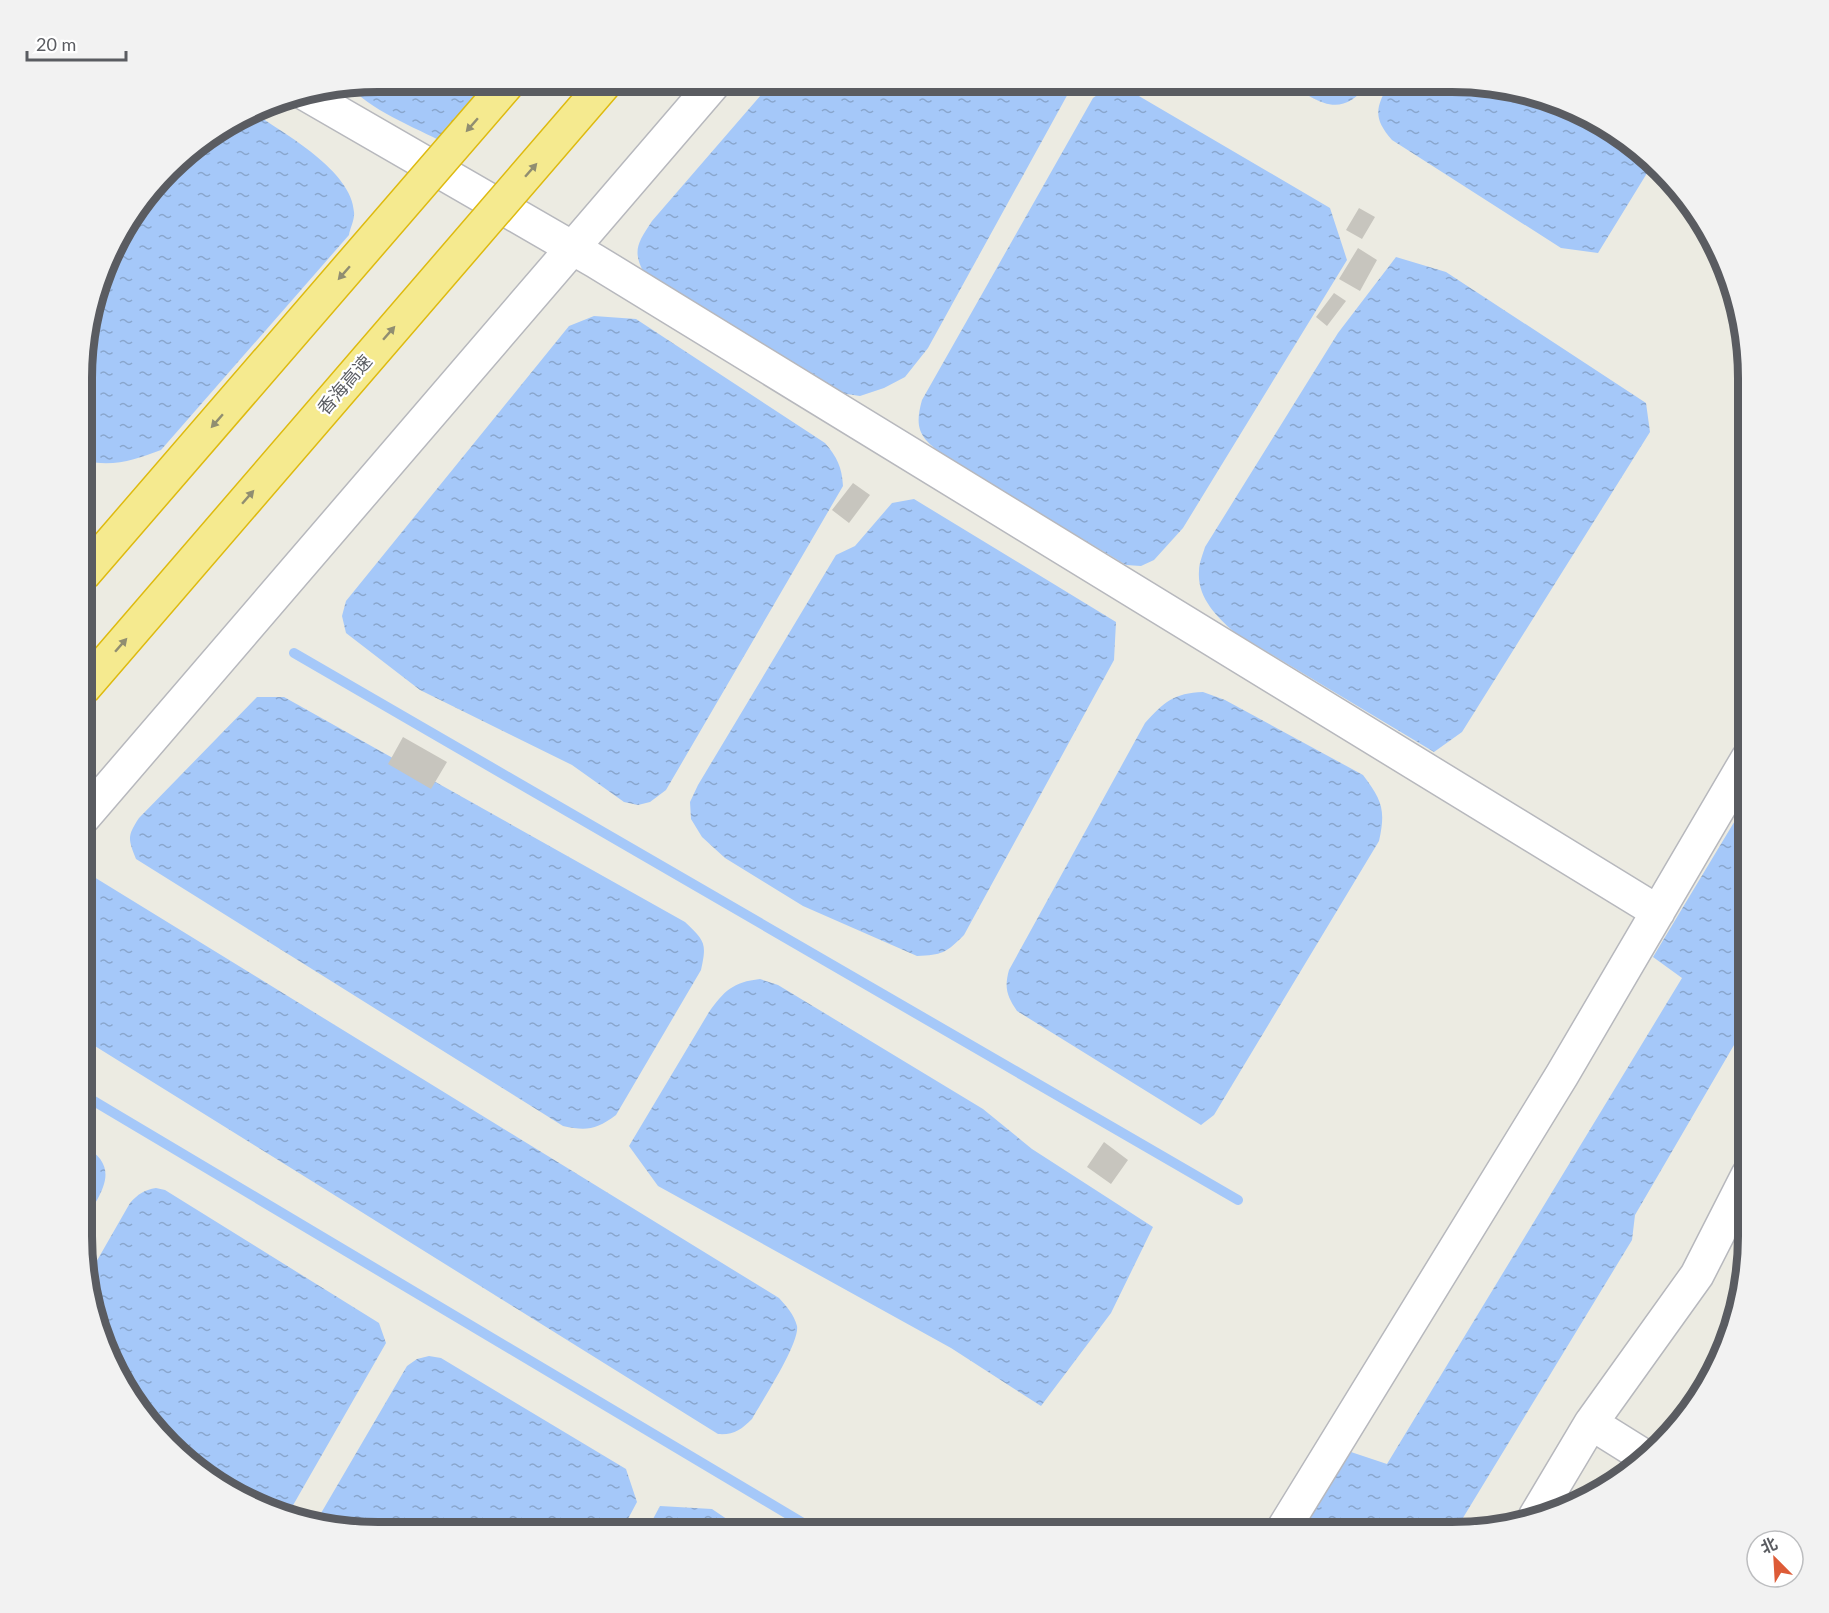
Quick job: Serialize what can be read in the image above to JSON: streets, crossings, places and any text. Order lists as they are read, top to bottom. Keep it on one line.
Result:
{"streets":{"highway":["香海高速"]},"scale_bar":"20 m","north":"top left"}
